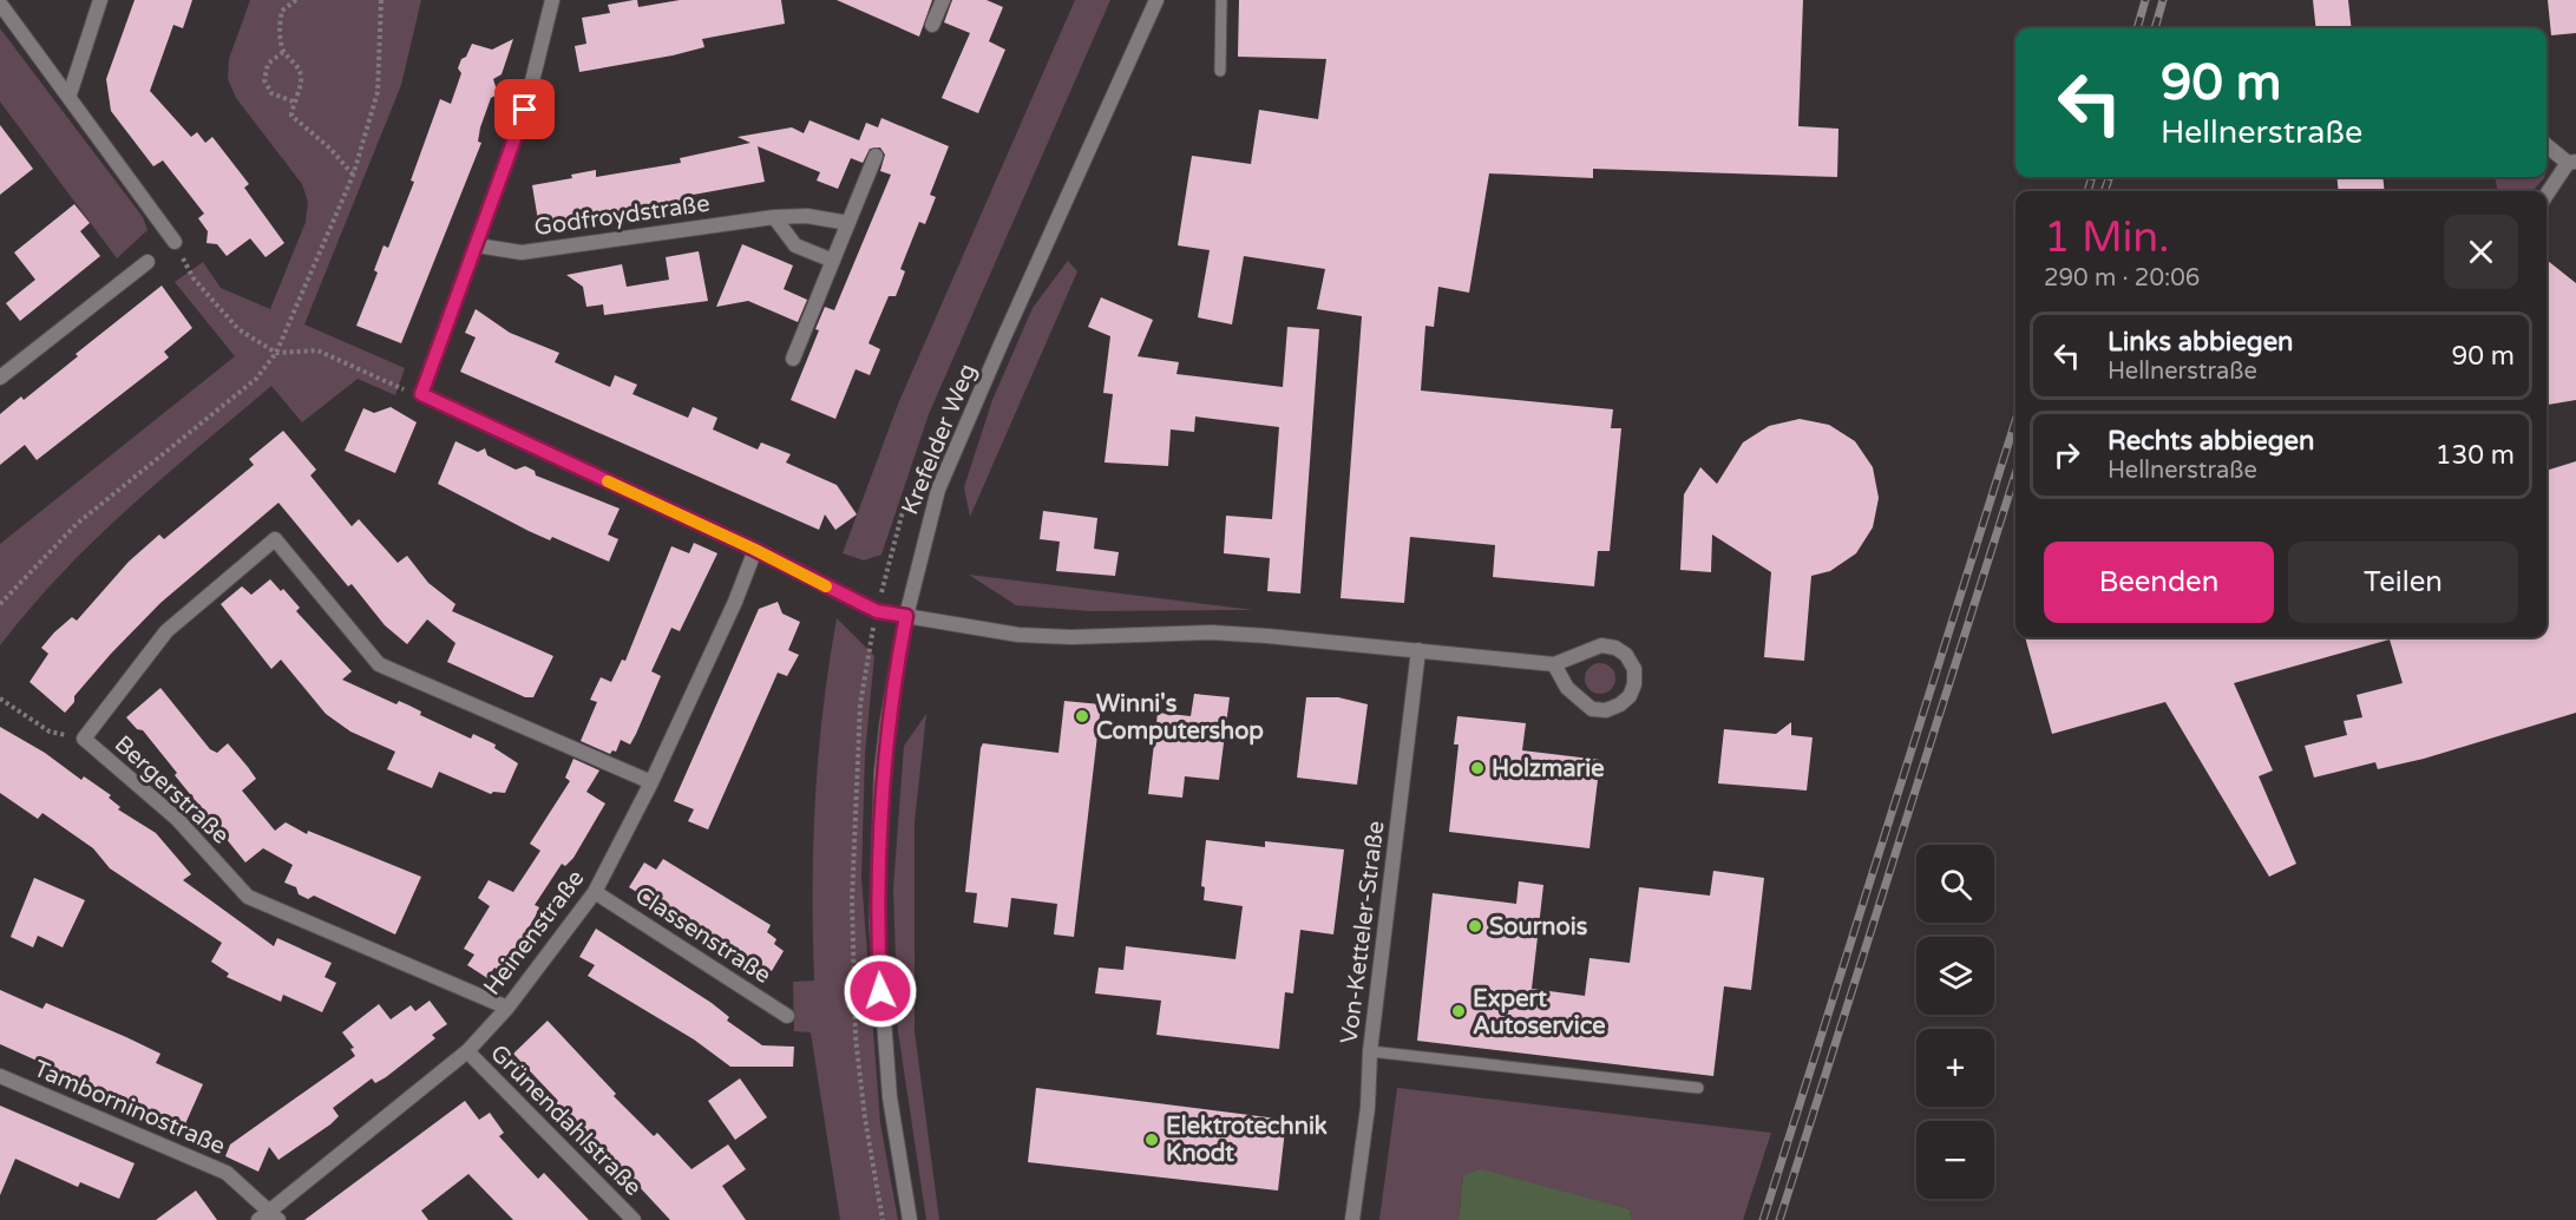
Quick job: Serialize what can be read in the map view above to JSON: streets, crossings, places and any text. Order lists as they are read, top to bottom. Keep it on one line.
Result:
{"streets":{"street":["Godfroydstraße","Krefelder Weg","Bergerstraße","Heinenstraße","Von-Ketteler-Straße","Classenstraße","Tamborninostraße","Grünendahlstraße"]},"crossings":[["Bergerstraße","Heinenstraße"],["Heinenstraße","Classenstraße"],["Heinenstraße","Tamborninostraße"],["Heinenstraße","Grünendahlstraße"]],"places":["Winni's Computershop","Holzmarie","Sournois","Expert Autoservice","Elektrotechnik Knodt"],"page":{"turn":["90 m","Hellnerstraße"],"heading":["1 Min.","290 m · 20:06"],"list":[{"name":"Links abbiegen","note":"Hellnerstraße","value":"90 m"},{"name":"Rechts abbiegen","note":"Hellnerstraße","value":"130 m"}],"buttons":["Beenden","Teilen"],"map_buttons":["+","−"]}}
